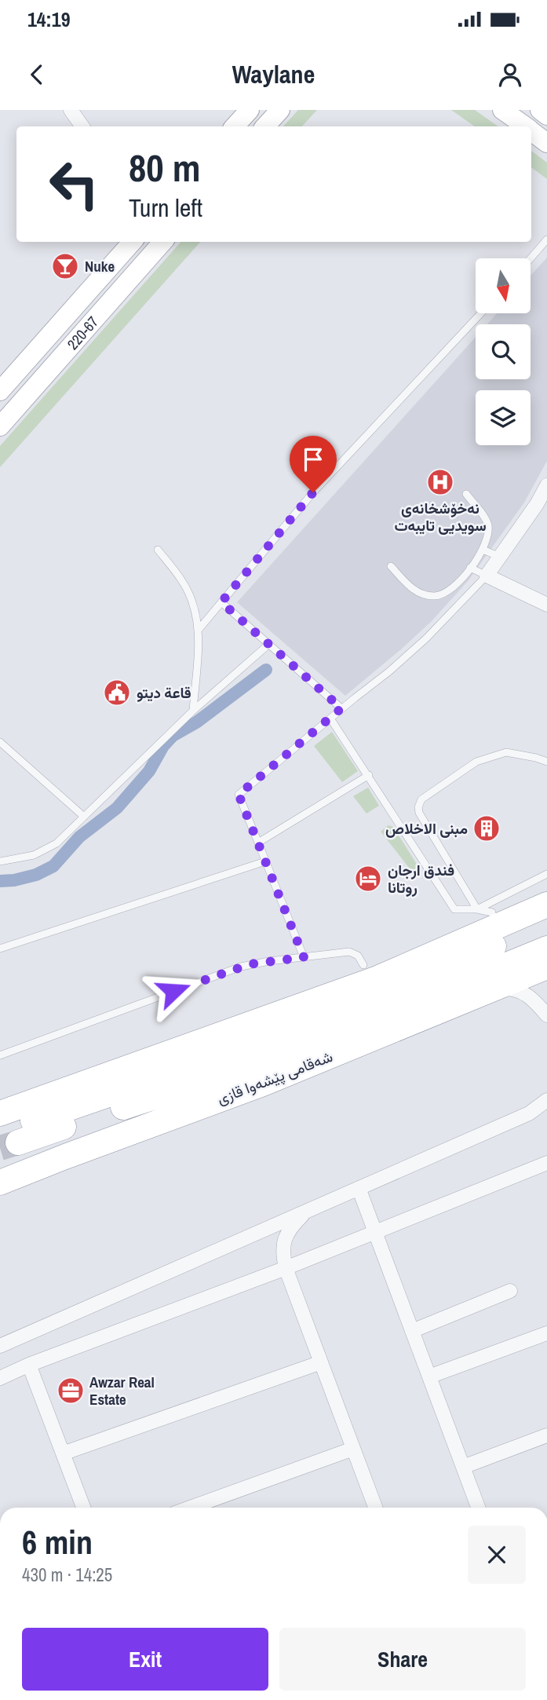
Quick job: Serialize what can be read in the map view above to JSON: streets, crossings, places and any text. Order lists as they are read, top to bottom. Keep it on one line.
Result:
{"streets":{"highway":["شەقامی پێشەوا قازی"],"street":["220-67"]},"places":{"bar":["Nuke"],"hospital":["نەخۆشخانەی سویدیی تایبەت"],"public building":["قاعة ديتو"],"building":["مبنى الاخلاص"],"hotel":["فندق ارجان روتانا"],"office":["Awzar Real Estate"]},"north":"bottom","page":{"status":"14:19","header":"Waylane","turn":["80 m","Turn left"],"heading":["6 min","430 m · 14:25"],"buttons":["Exit","Share"]}}
